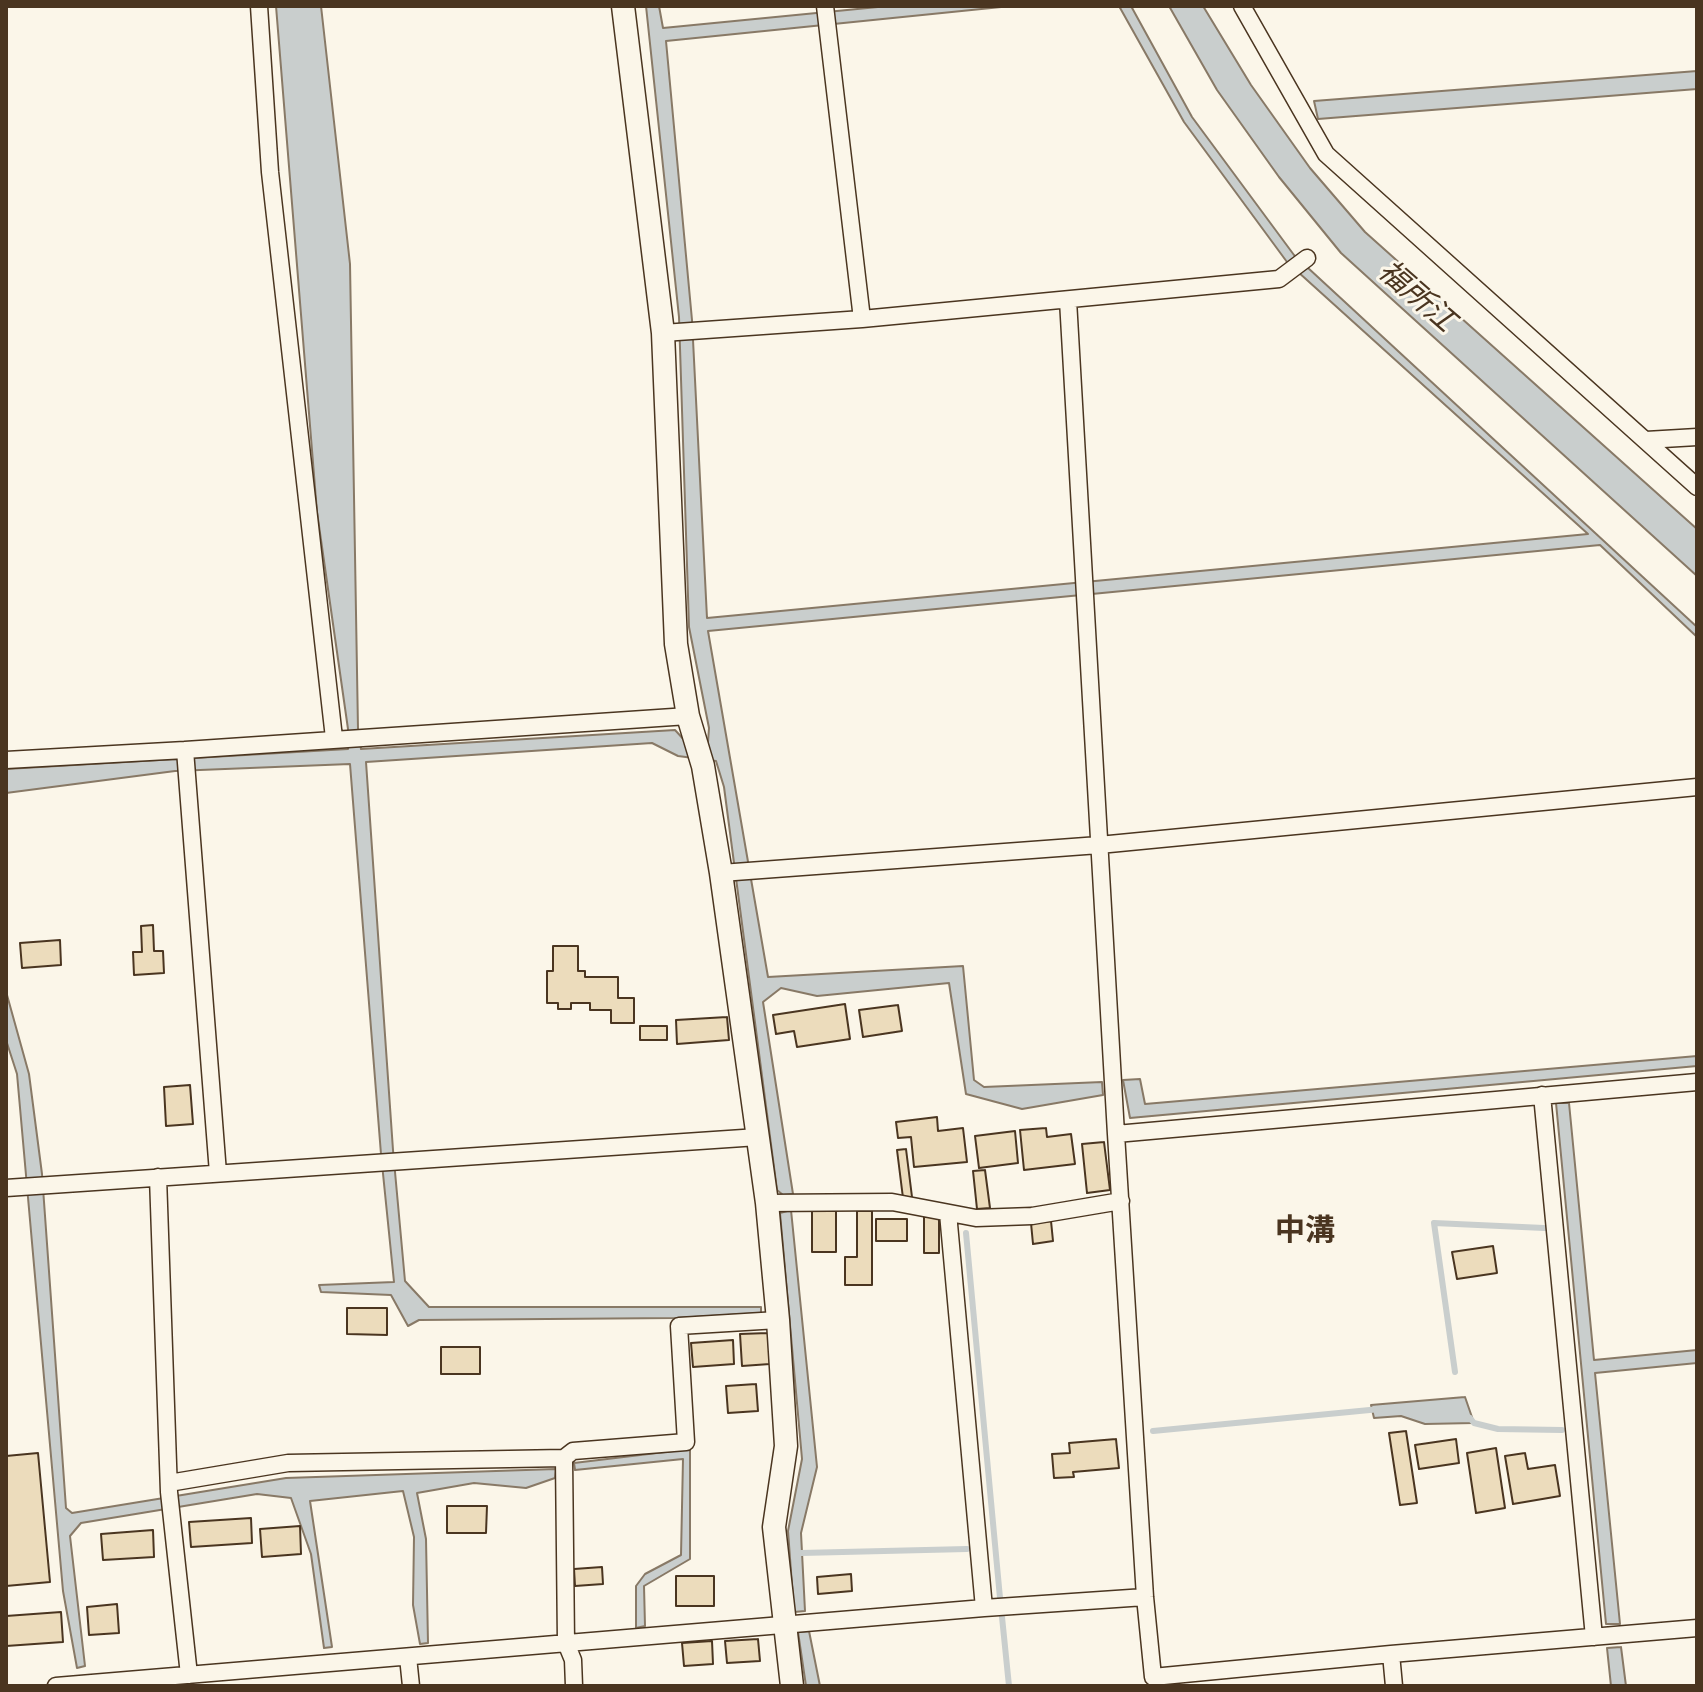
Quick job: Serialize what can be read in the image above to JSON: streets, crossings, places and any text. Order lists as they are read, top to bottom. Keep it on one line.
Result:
{"districts":["中溝"],"water":["福所江"]}
